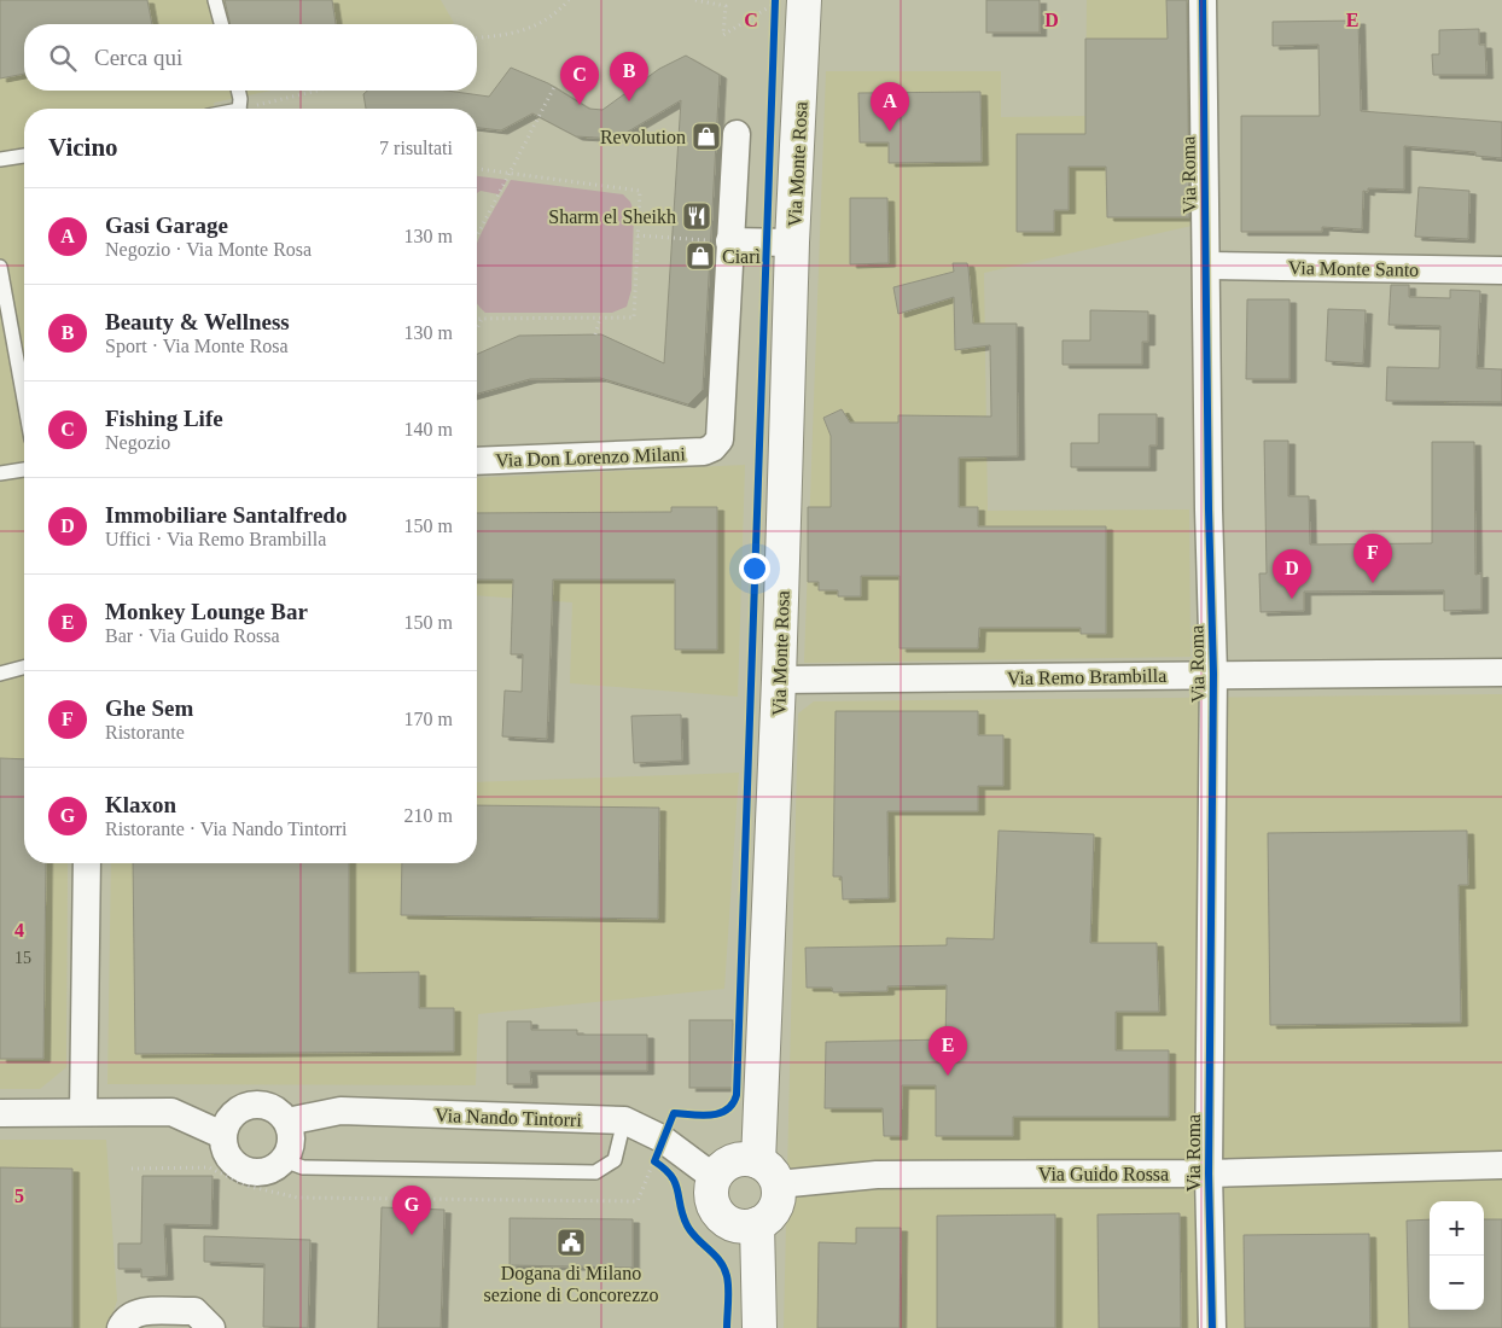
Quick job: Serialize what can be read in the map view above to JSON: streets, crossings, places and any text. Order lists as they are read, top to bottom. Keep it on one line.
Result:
{"streets":{"street":["Via Monte Rosa","Via Roma","Via Monte Santo","Via Don Lorenzo Milani","Via Remo Brambilla","Via Nando Tintorri","Via Guido Rossa"]},"crossings":[["Via Monte Rosa","Via Remo Brambilla"],["Via Monte Rosa","Via Nando Tintorri"],["Via Monte Rosa","Via Guido Rossa"],["Via Roma","Via Monte Santo"],["Via Roma","Via Remo Brambilla"],["Via Roma","Via Guido Rossa"],["Via Nando Tintorri","Via Guido Rossa"]],"places":{"shop":["Revolution","Ciarì"],"restaurant":["Sharm el Sheikh"],"public building":["Dogana di Milano sezione di Concorezzo"]},"house_numbers":["15"],"page":{"search":"Cerca qui","pins":["B","C","A","F","D","E","G"],"heading":["Vicino","7 risultati"],"list":[{"mark":"A","name":"Gasi Garage","note":"Negozio · Via Monte Rosa","value":"130 m"},{"mark":"B","name":"Beauty & Wellness","note":"Sport · Via Monte Rosa","value":"130 m"},{"mark":"C","name":"Fishing Life","note":"Negozio","value":"140 m"},{"mark":"D","name":"Immobiliare Santalfredo","note":"Uffici · Via Remo Brambilla","value":"150 m"},{"mark":"E","name":"Monkey Lounge Bar","note":"Bar · Via Guido Rossa","value":"150 m"},{"mark":"F","name":"Ghe Sem","note":"Ristorante","value":"170 m"},{"mark":"G","name":"Klaxon","note":"Ristorante · Via Nando Tintorri","value":"210 m"}],"map_buttons":["+","−"]},"grid":{"columns":["C","D","E"],"rows":["4","5"]}}
